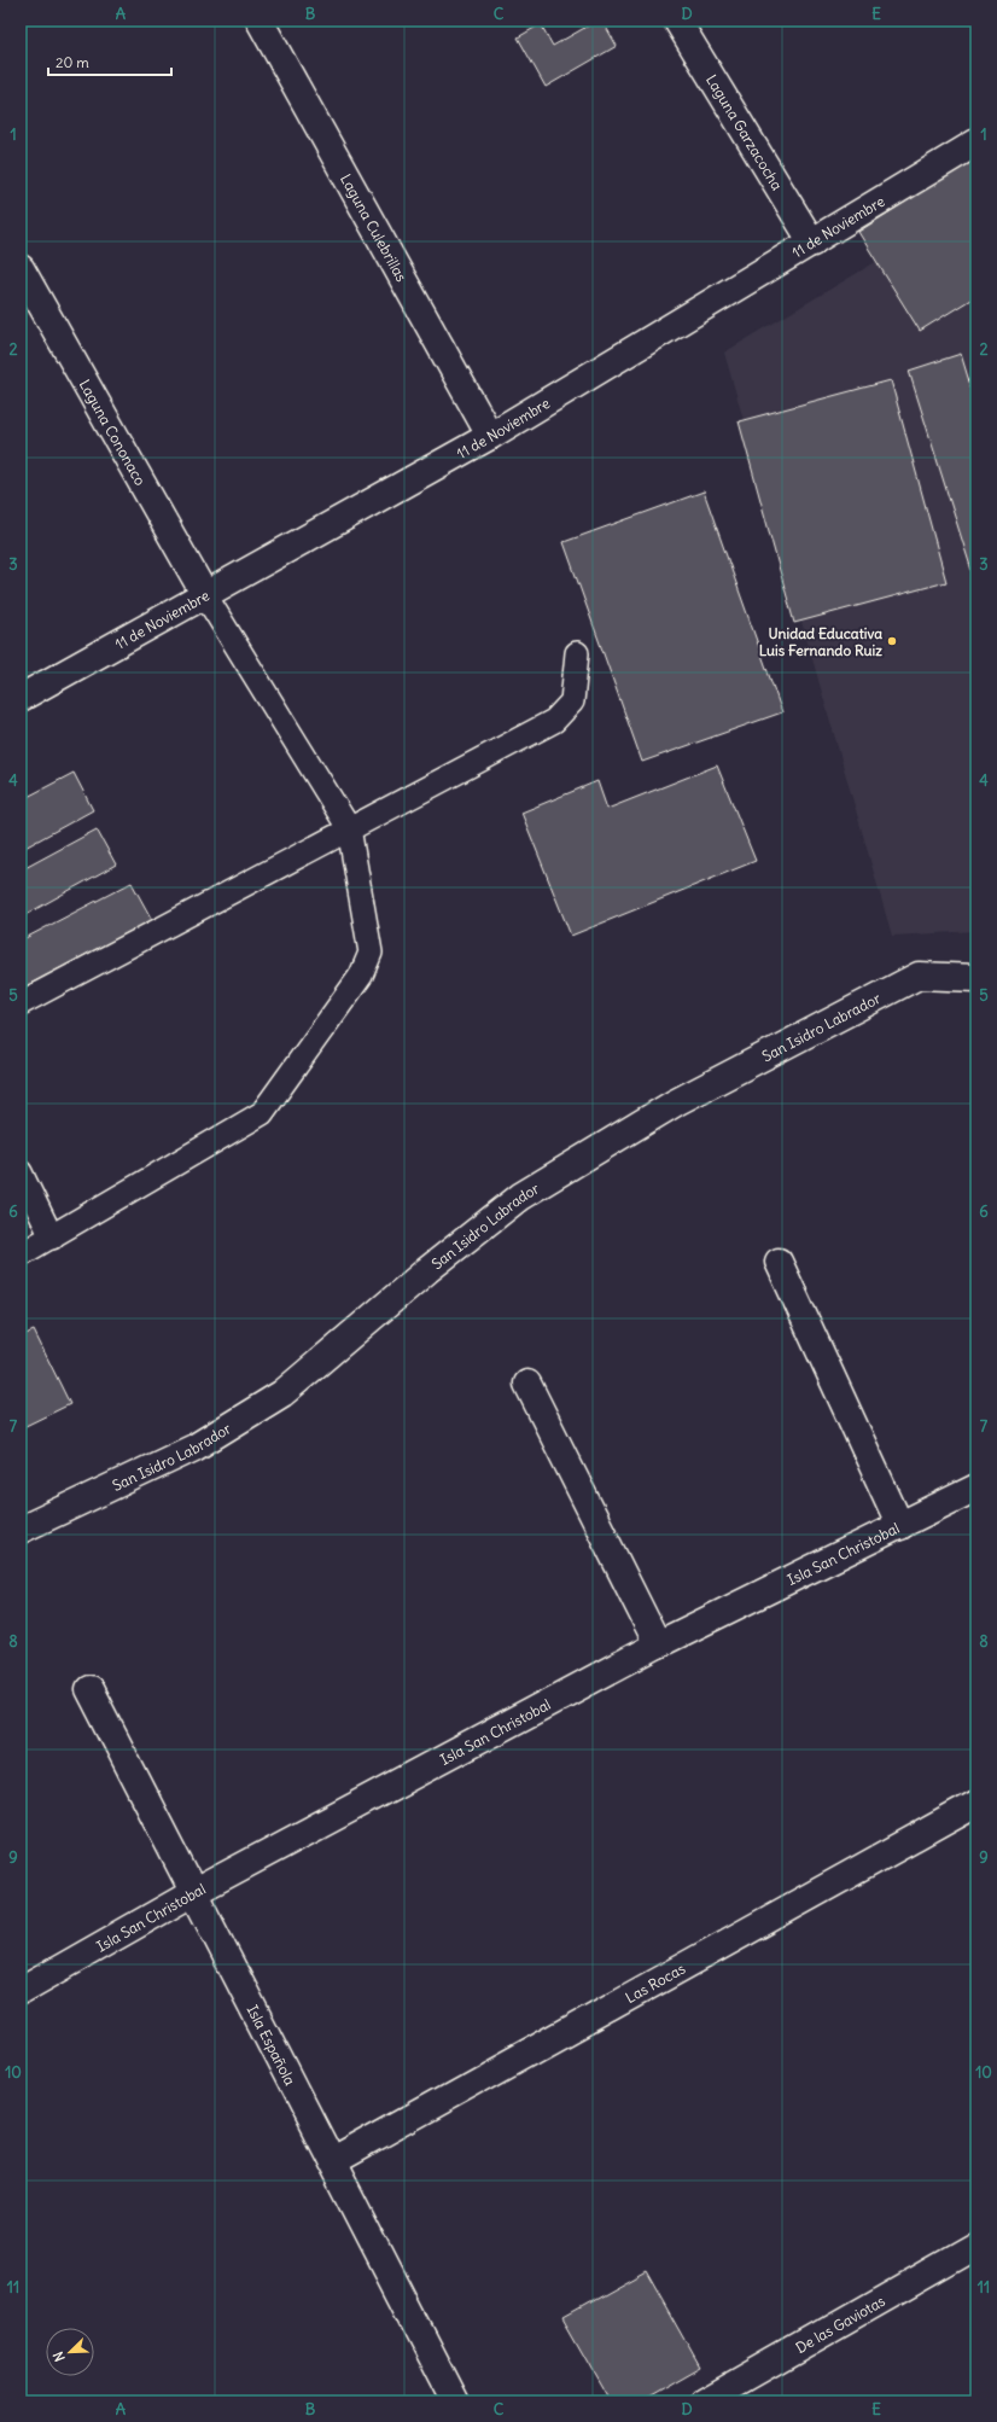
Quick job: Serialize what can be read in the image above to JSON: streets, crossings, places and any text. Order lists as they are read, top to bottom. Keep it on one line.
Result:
{"streets":{"street":["Laguna Garzacocha","11 de Noviembre","Laguna Culebrillas","Laguna Cononaco","San Isidro Labrador","Isla San Christobal","Las Rocas","Isla Española","De las Gaviotas"]},"crossings":[["Laguna Garzacocha","11 de Noviembre"],["11 de Noviembre","Laguna Culebrillas"],["11 de Noviembre","Laguna Cononaco"],["Isla San Christobal","Isla Española"],["Las Rocas","Isla Española"]],"places":["Unidad Educativa Luis Fernando Ruiz"],"scale_bar":"20 m","north":"bottom left","grid":{"columns":["A","B","C","D","E"],"rows":["1","2","3","4","5","6","7","8","9","10","11"]}}
